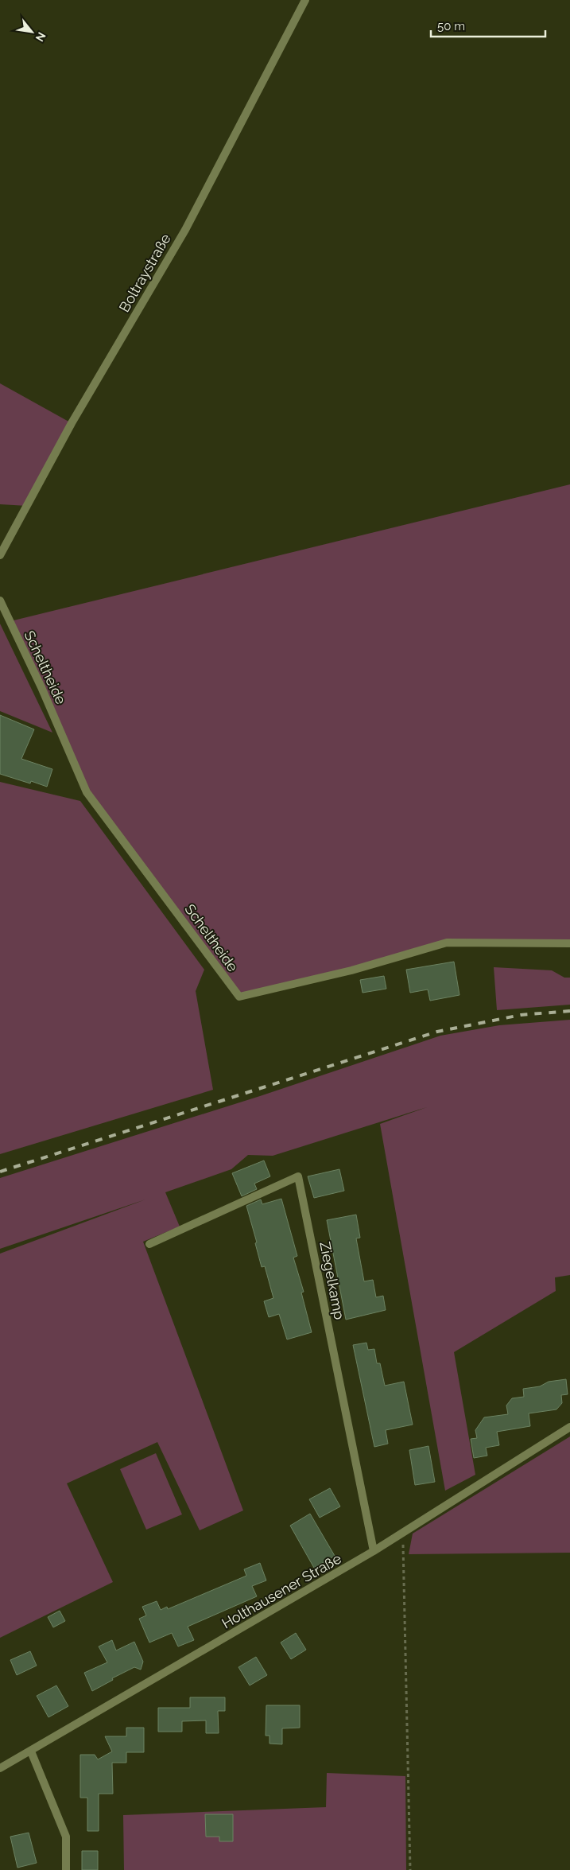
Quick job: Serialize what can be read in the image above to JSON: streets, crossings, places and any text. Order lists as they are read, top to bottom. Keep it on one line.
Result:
{"streets":{"street":["Boltraystraße","Scheltheide","Ziegelkamp","Holthausener Straße"]},"crossings":[["Ziegelkamp","Holthausener Straße"]],"scale_bar":"50 m","north":"bottom right"}
